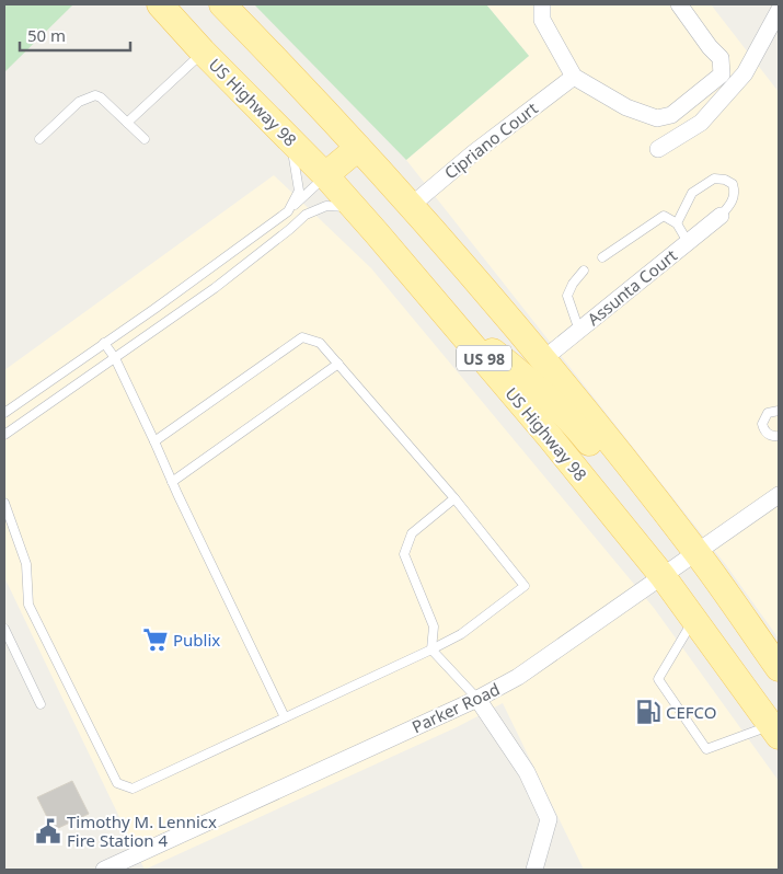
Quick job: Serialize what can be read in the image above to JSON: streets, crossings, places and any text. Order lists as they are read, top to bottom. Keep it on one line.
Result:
{"streets":{"main road":["US Highway 98","US 98"],"street":["Cipriano Court","Assunta Court","Parker Road"]},"crossings":[["US Highway 98","Parker Road"],["Cipriano Court","US 98"],["Assunta Court","US 98"],["US 98","Parker Road"]],"places":{"supermarket":["Publix"],"fuel station":["CEFCO"],"public building":["Timothy M. Lennicx Fire Station 4"]},"scale_bar":"50 m"}
